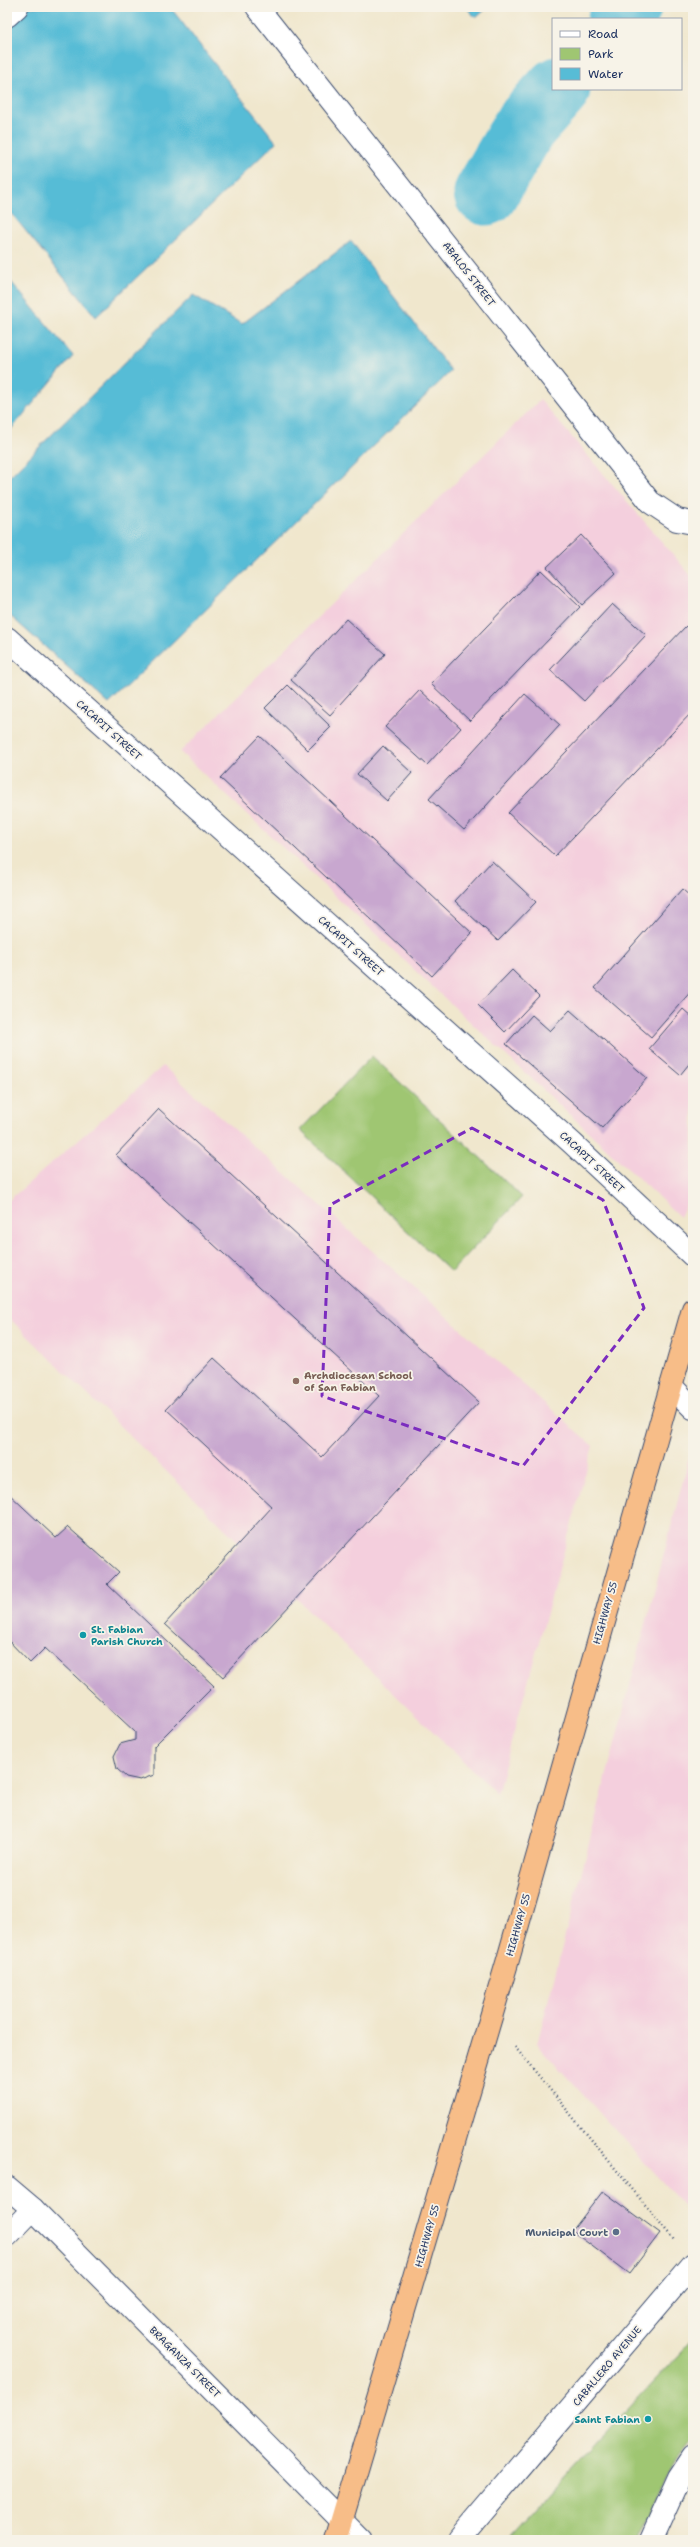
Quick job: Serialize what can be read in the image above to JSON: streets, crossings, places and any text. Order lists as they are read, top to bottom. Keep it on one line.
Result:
{"streets":{"highway":["HIGHWAY 55"],"street":["ABALOS STREET","CACAPIT STREET","BRAGANZA STREET","CABALLERO AVENUE"]},"crossings":[["HIGHWAY 55","BRAGANZA STREET"]],"places":["Archdiocesan School of San Fabian","St. Fabian Parish Church","Municipal Court","Saint Fabian"],"legend":["Road","Park","Water"]}
